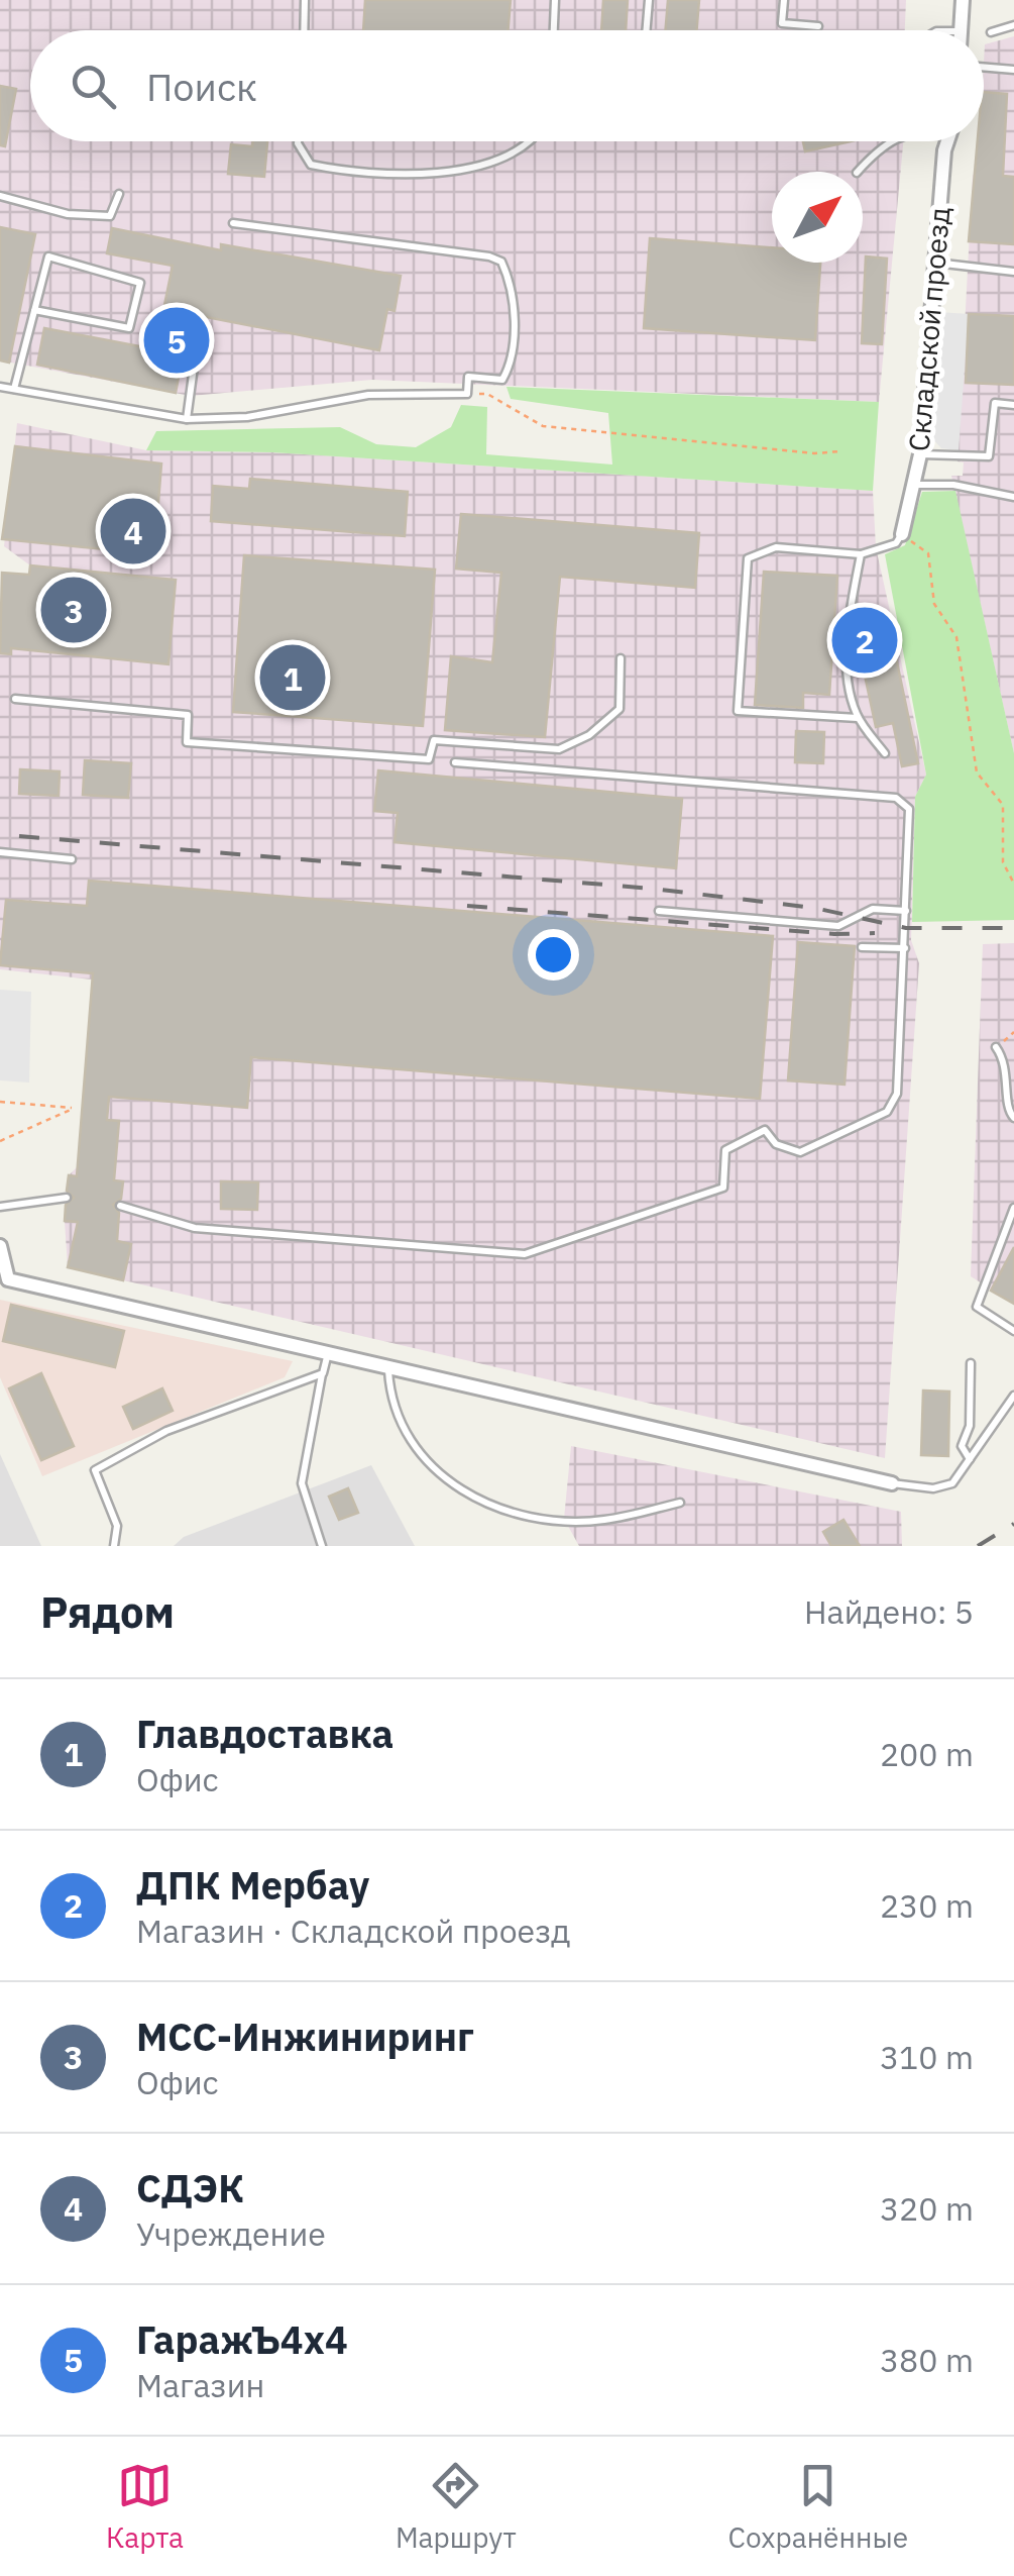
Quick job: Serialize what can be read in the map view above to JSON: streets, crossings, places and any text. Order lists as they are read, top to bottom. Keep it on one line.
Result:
{"streets":{"street":["Складской проезд"]},"north":"top right","page":{"search":"Поиск","pins":["5","4","3","2","1"],"heading":["Рядом","Найдено: 5"],"list":[{"mark":"1","name":"Главдоставка","note":"Офис","value":"200 m"},{"mark":"2","name":"ДПК Мербау","note":"Магазин · Складской проезд","value":"230 m"},{"mark":"3","name":"МСС-Инжиниринг","note":"Офис","value":"310 m"},{"mark":"4","name":"СДЭК","note":"Учреждение","value":"320 m"},{"mark":"5","name":"ГаражЪ4х4","note":"Магазин","value":"380 m"}],"nav":["Карта","Маршрут","Сохранённые"]}}
